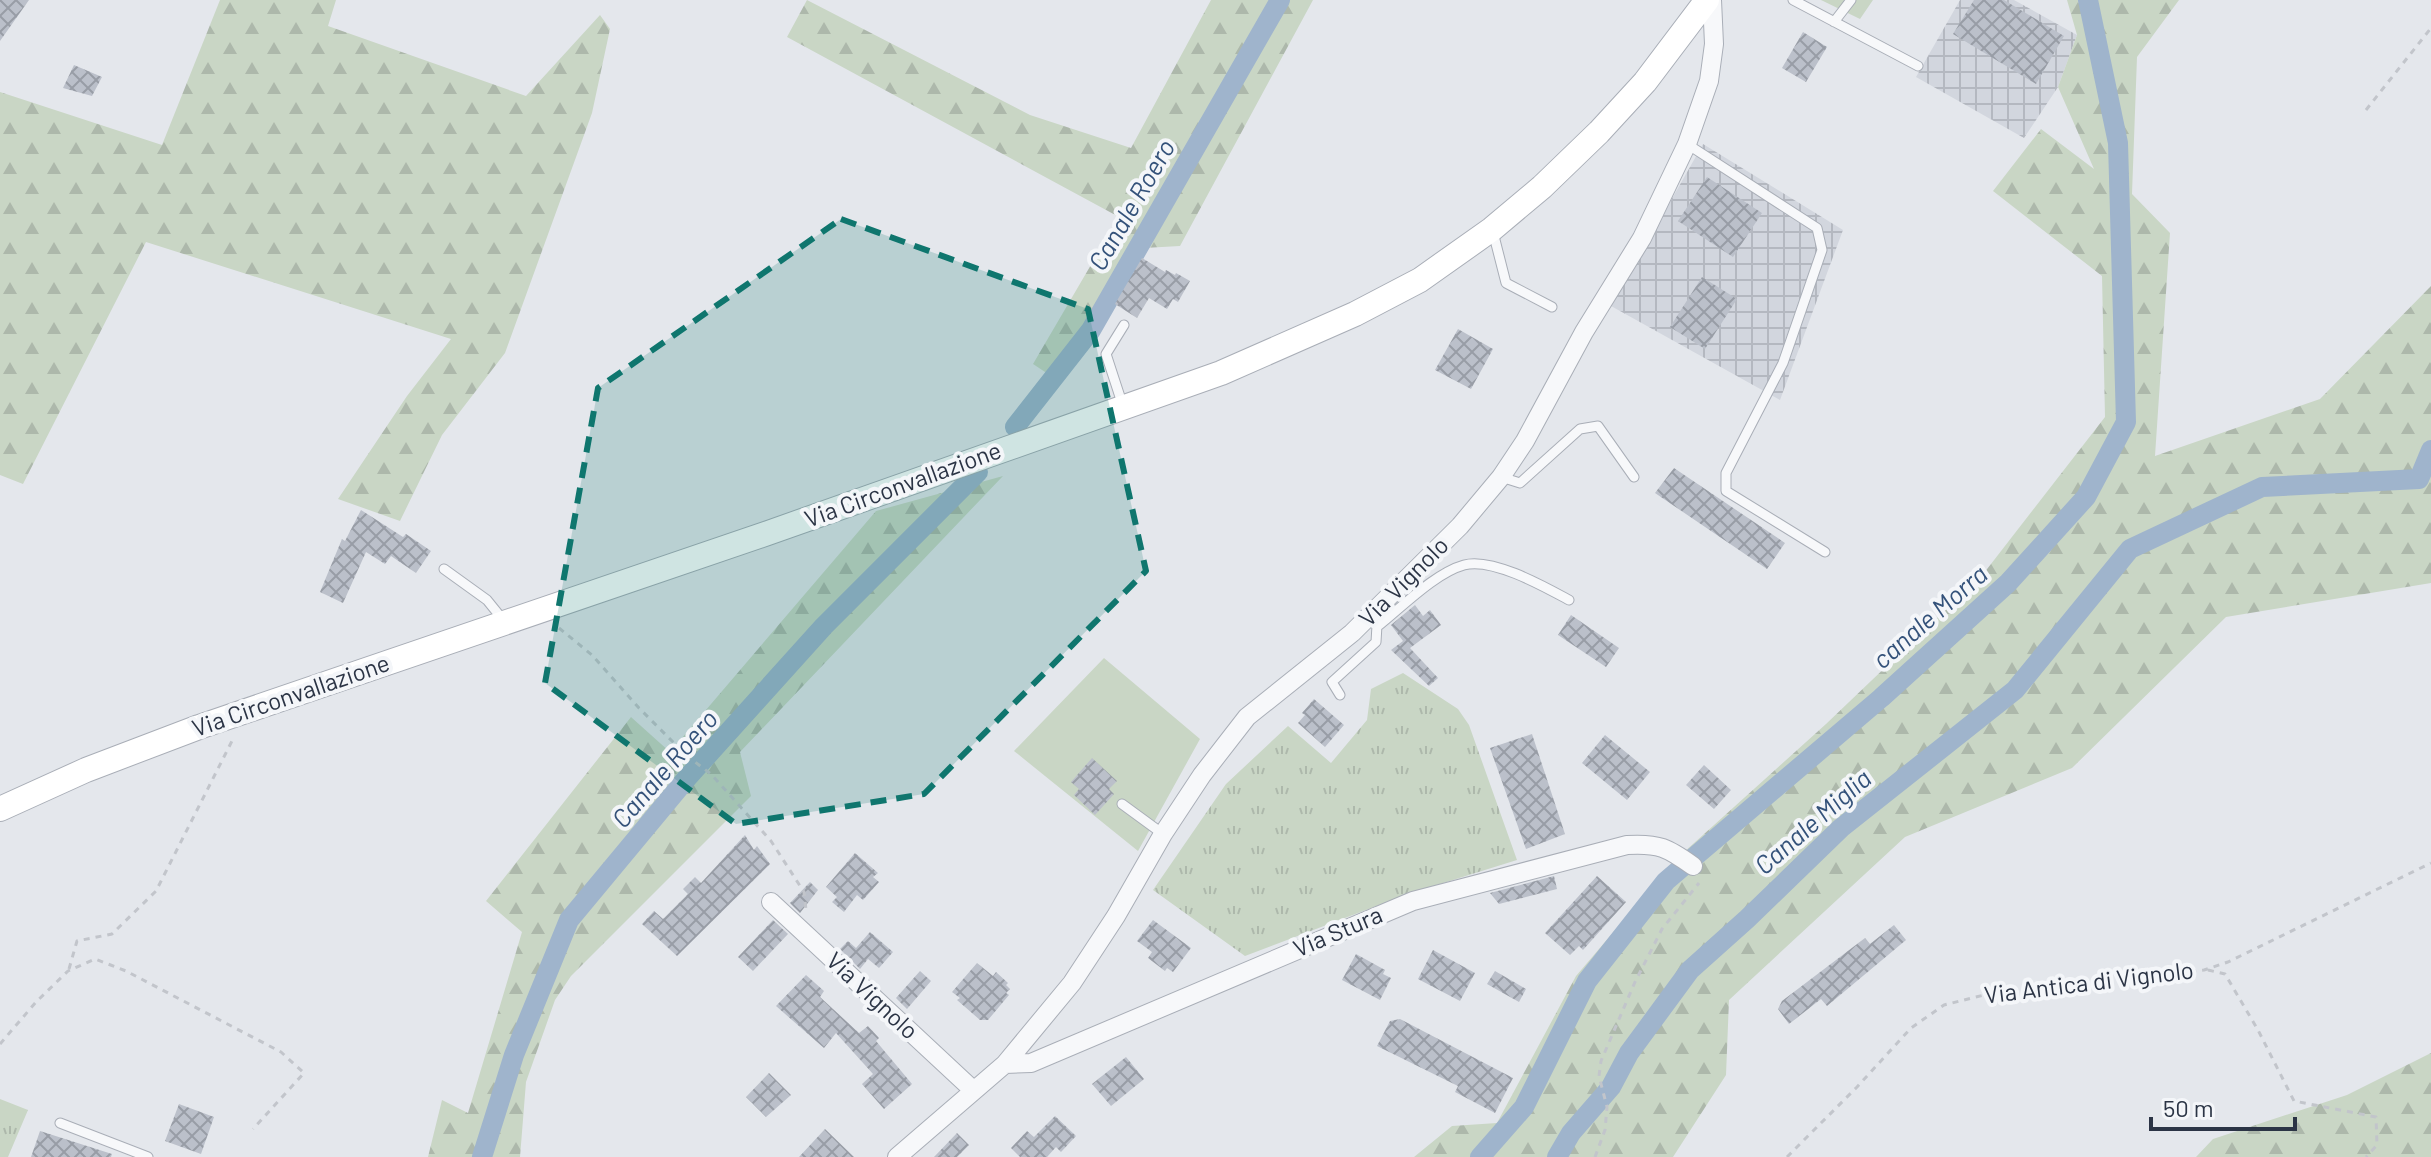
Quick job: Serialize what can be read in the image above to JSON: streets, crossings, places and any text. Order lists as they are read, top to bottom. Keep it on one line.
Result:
{"streets":{"main road":["Via Circonvallazione"],"street":["Via Vignolo","Via Stura"],"path":["Via Antica di Vignolo"]},"crossings":[["Via Circonvallazione","Via Vignolo"],["Via Vignolo","Via Stura"]],"water":["Canale Roero","canale Morra","Canale Miglia"],"scale_bar":"50 m"}
